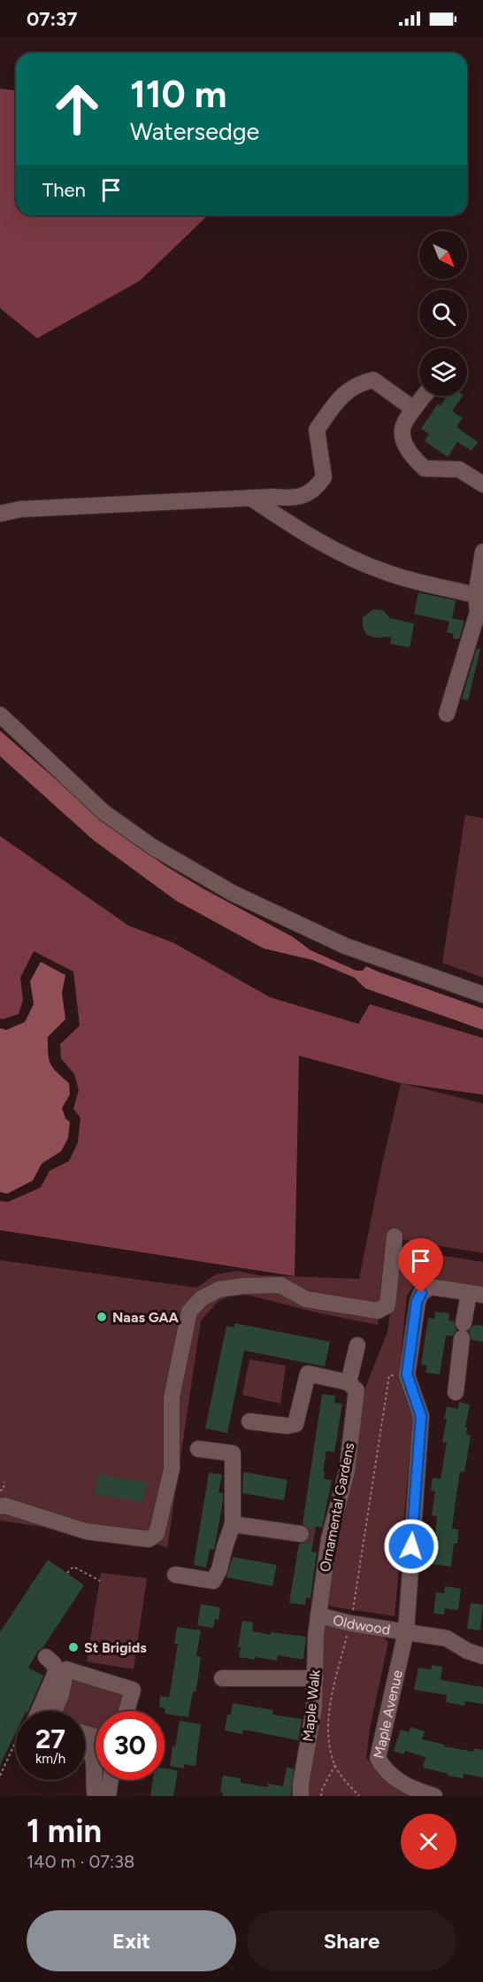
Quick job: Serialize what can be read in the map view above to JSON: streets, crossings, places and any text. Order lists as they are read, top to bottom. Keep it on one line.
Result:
{"streets":{"street":["Ornamental Gardens","Oldwood","Maple Walk","Maple Avenue"]},"crossings":[["Ornamental Gardens","Oldwood"],["Ornamental Gardens","Maple Walk"],["Oldwood","Maple Walk"],["Oldwood","Maple Avenue"]],"places":["Naas GAA","St Brigids"],"north":"bottom right","page":{"status":"07:37","turn":["110 m","Watersedge"],"then":"Then","speed":"27 km/h","limit":"30","heading":["1 min","140 m · 07:38"],"buttons":["Exit","Share"]}}
